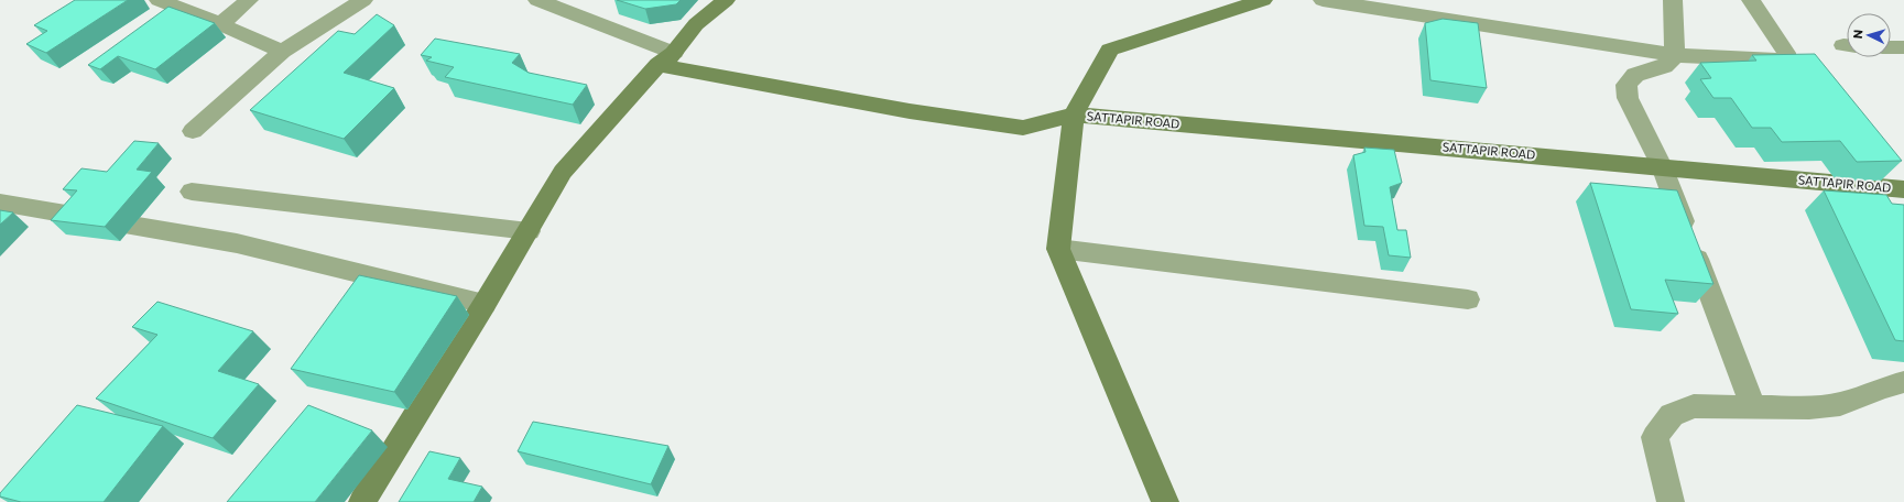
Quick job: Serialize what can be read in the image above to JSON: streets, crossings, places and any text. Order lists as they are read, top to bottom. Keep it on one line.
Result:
{"streets":{"street":["SATTAPIR ROAD"]},"north":"left"}
